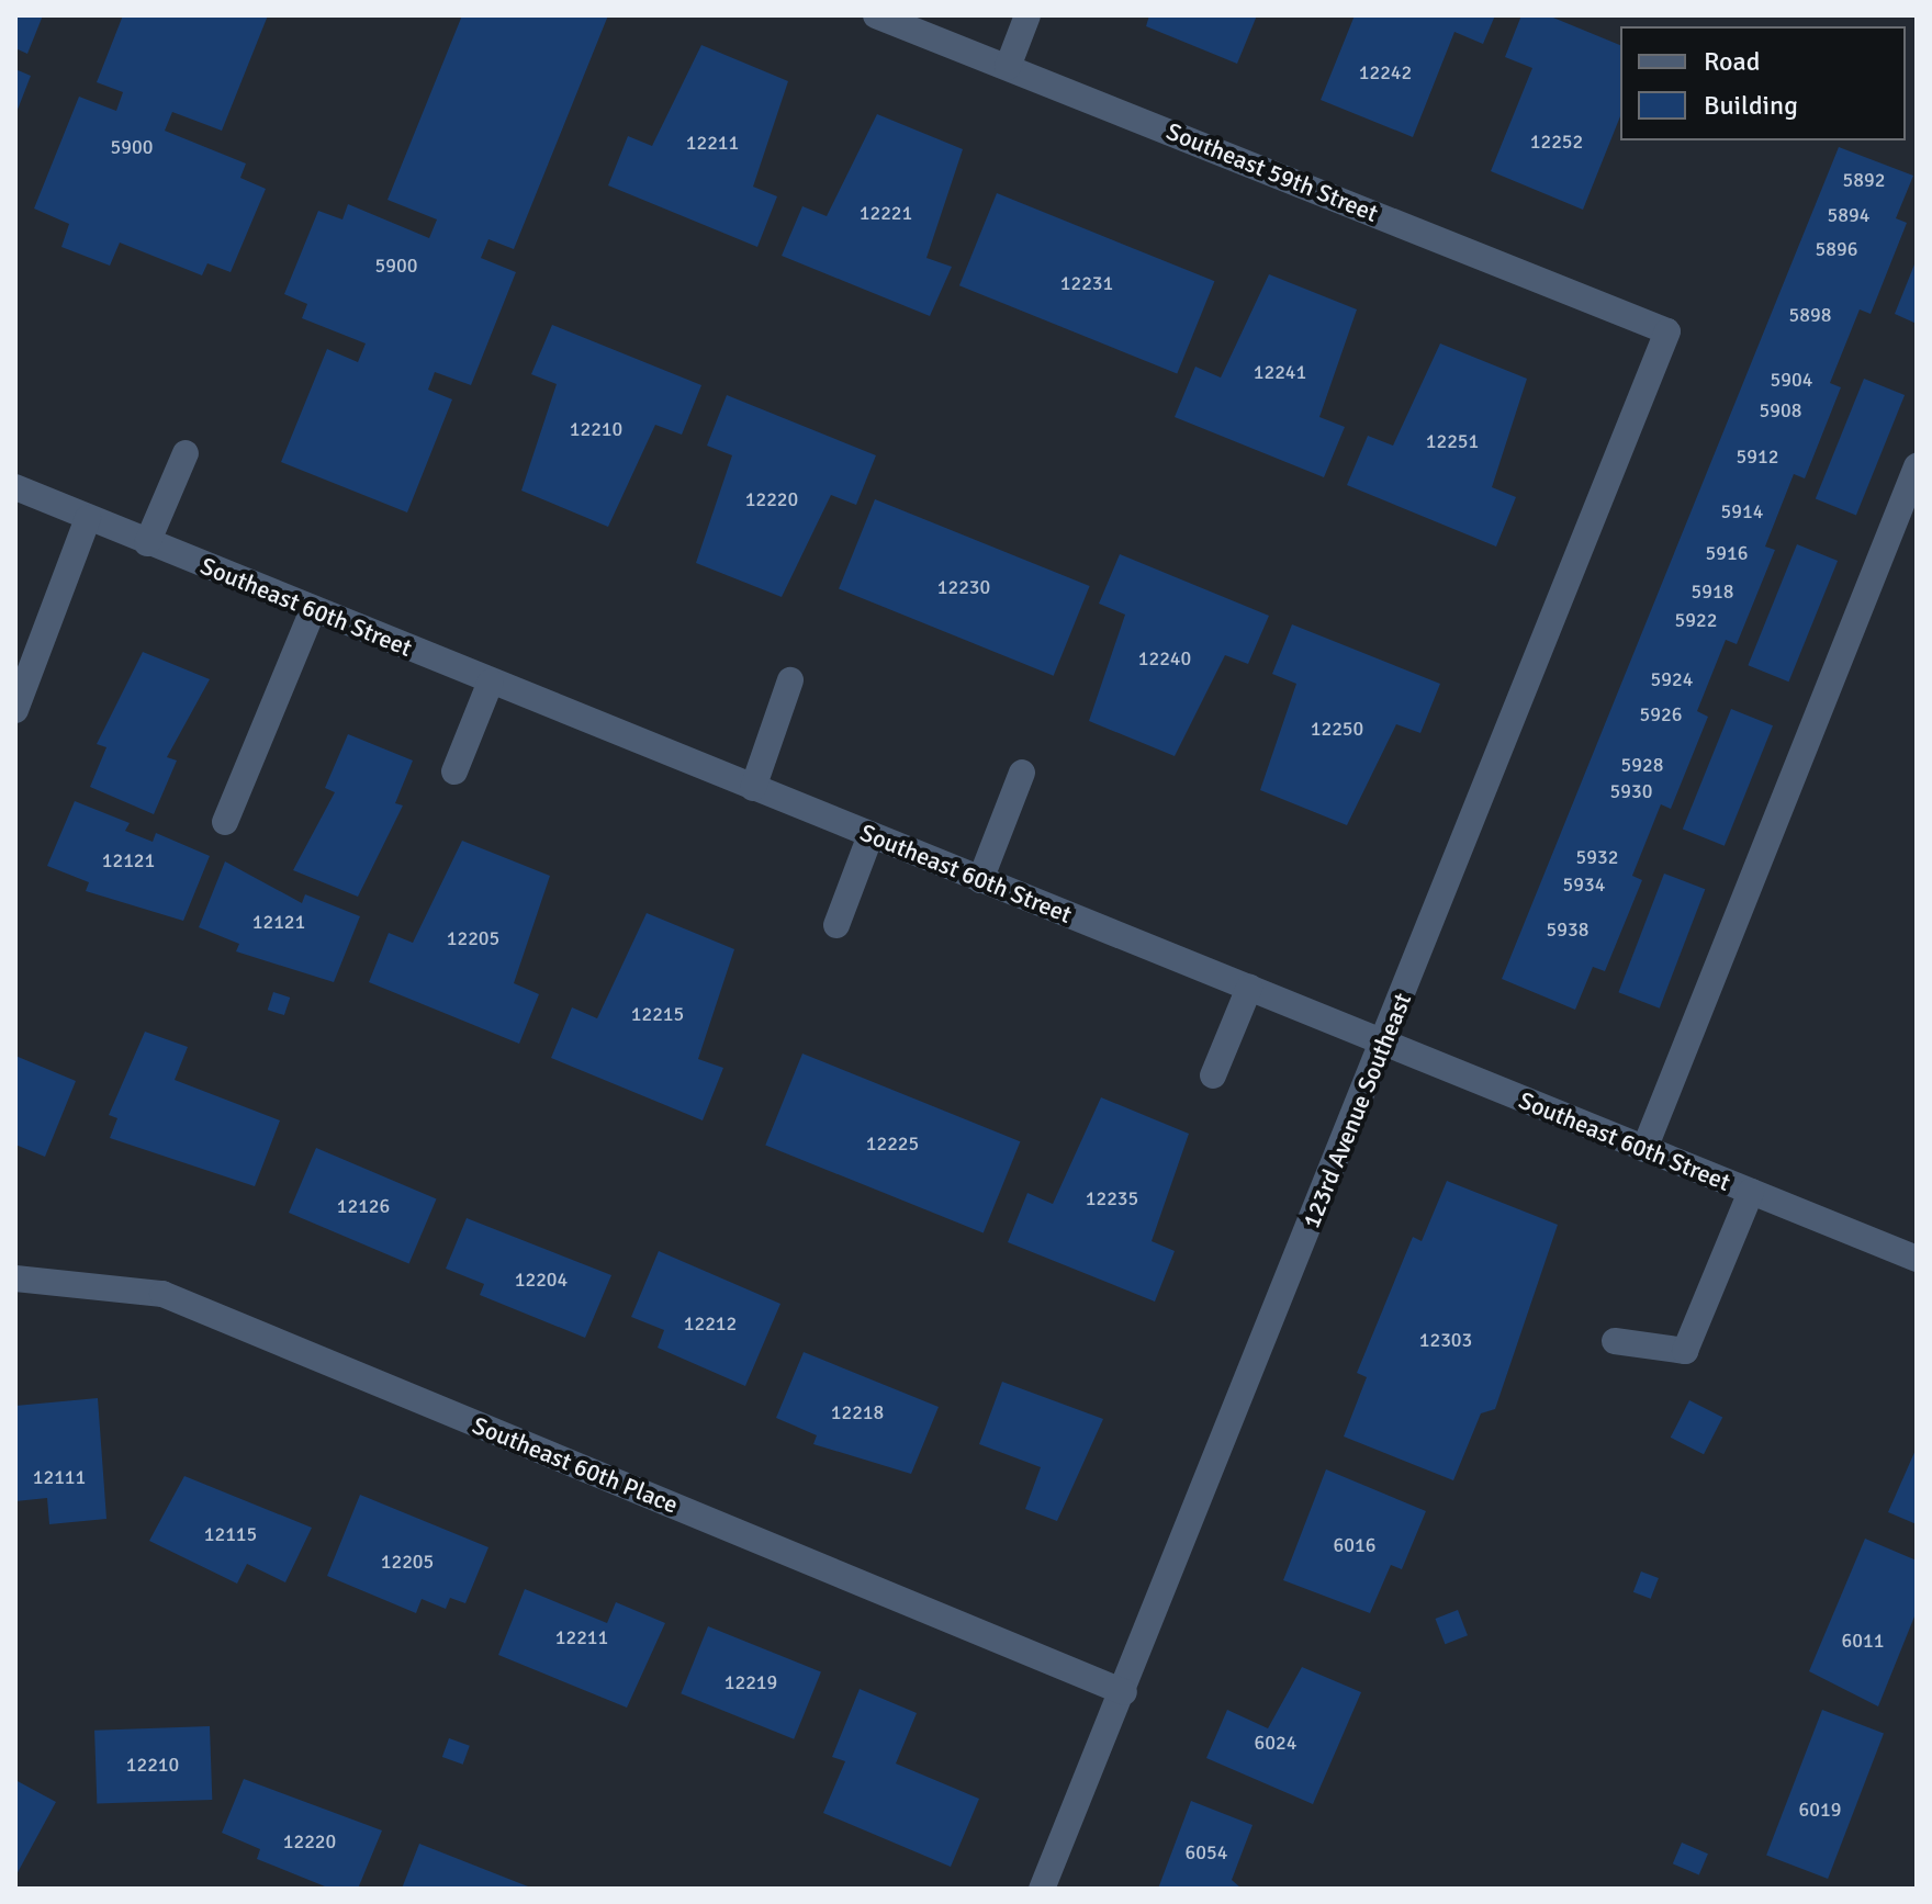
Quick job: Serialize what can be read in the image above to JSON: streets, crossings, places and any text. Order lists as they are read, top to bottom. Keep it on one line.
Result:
{"streets":{"street":["Southeast 59th Street","Southeast 60th Street","123rd Avenue Southeast","Southeast 60th Place"]},"crossings":[["Southeast 59th Street","123rd Avenue Southeast"],["Southeast 60th Street","123rd Avenue Southeast"],["123rd Avenue Southeast","Southeast 60th Place"]],"house_numbers":["12242","12252","12211","5900","5892","12221","5894","5896","5900","12231","5898","12241","5904","5908","12210","12251","5912","12220","5914","5916","12230","5918","5922","12240","5924","5926","12250","5928","5930","5932","12121","5934","12121","5938","12205","12215","12225","12235","12126","12204","12212","12303","12218","12111","12115","6016","12205","12211","6011","12219","6024","12210","6019","12220","6054"],"legend":["Road","Building"]}
